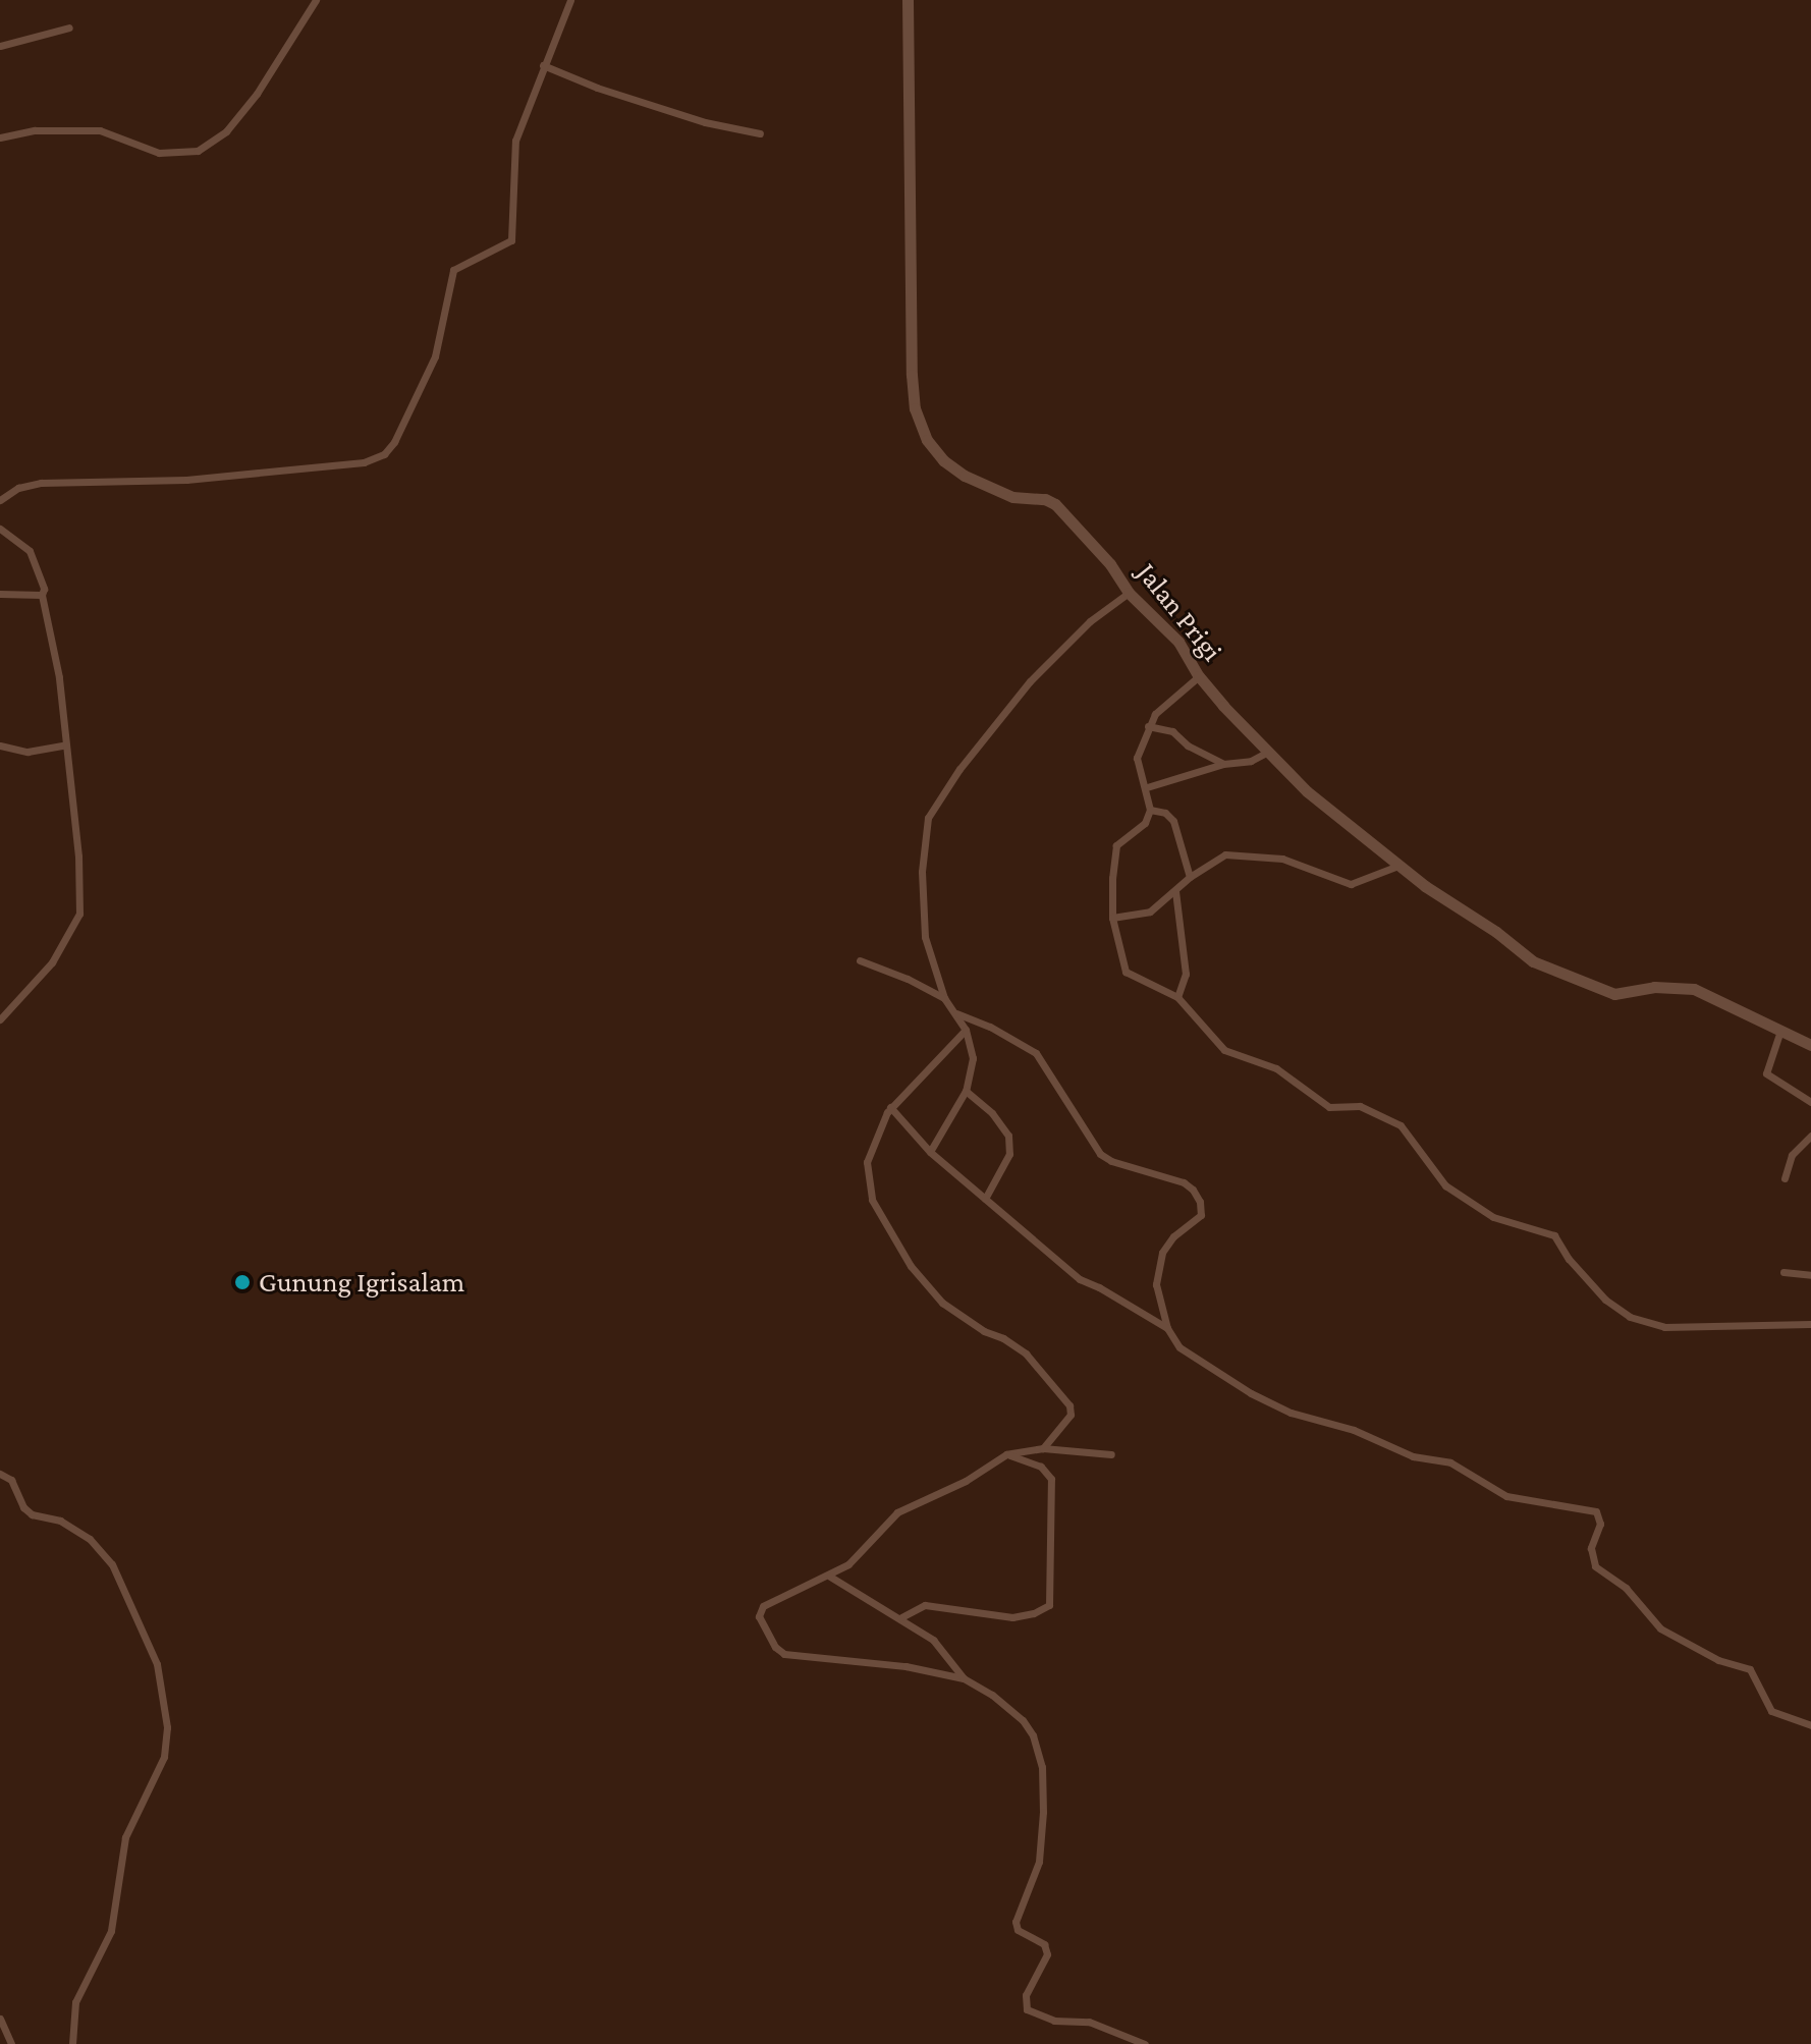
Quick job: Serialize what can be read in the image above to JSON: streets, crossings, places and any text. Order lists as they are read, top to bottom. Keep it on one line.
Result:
{"streets":{"street":["Jalan Prigi"]},"places":["Gunung Igrisalam"]}
